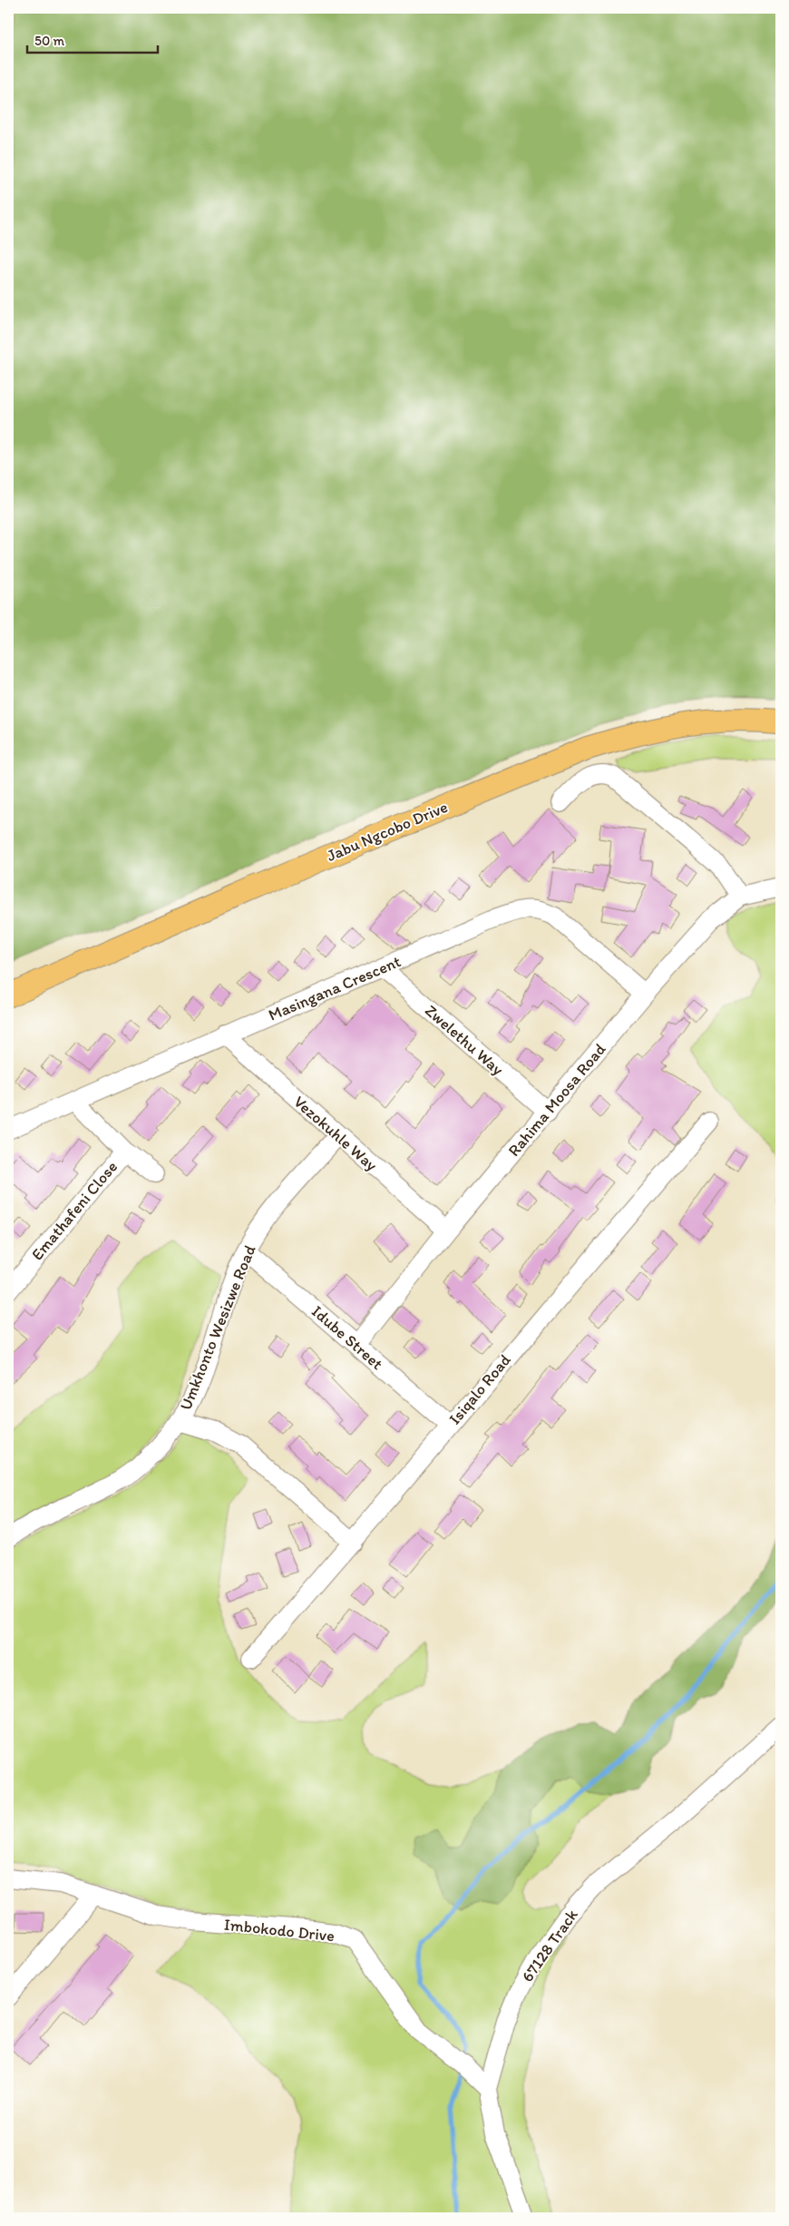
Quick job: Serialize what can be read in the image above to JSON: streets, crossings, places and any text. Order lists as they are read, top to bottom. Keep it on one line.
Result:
{"streets":{"main road":["Jabu Ngcobo Drive"],"street":["Masingana Crescent","Zwelethu Way","Rahima Moosa Road","Vezokuhle Way","Emathafeni Close","Umkhonto Wesizwe Road","Idube Street","Isiqalo Road","Imbokodo Drive","67128 Track"]},"crossings":[["Masingana Crescent","Zwelethu Way"],["Masingana Crescent","Rahima Moosa Road"],["Masingana Crescent","Vezokuhle Way"],["Masingana Crescent","Emathafeni Close"],["Zwelethu Way","Rahima Moosa Road"],["Rahima Moosa Road","Vezokuhle Way"],["Rahima Moosa Road","Idube Street"],["Vezokuhle Way","Umkhonto Wesizwe Road"],["Umkhonto Wesizwe Road","Idube Street"],["Idube Street","Isiqalo Road"],["Imbokodo Drive","67128 Track"]],"scale_bar":"50 m"}
